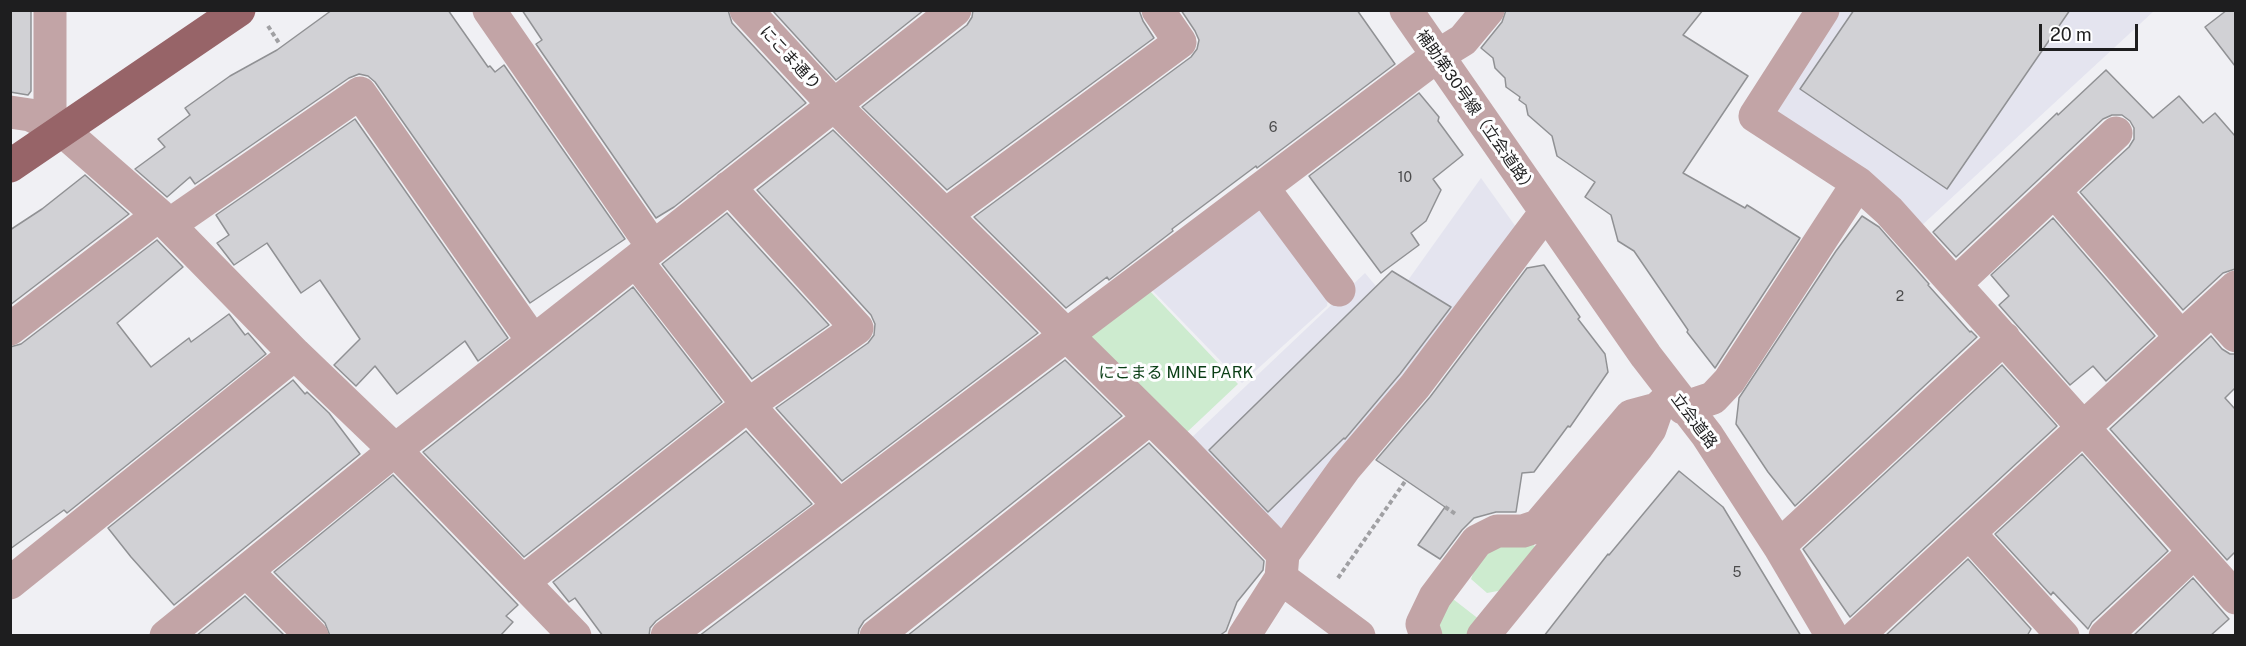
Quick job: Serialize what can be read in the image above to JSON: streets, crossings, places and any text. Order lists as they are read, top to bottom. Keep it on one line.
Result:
{"streets":{"street":["にこま通り","補助第30号線（立会道路）","立会道路"]},"crossings":[["補助第30号線（立会道路）","立会道路"]],"parks":["にこまる MINE PARK"],"house_numbers":["6","10","2","5"],"scale_bar":"20 m"}
